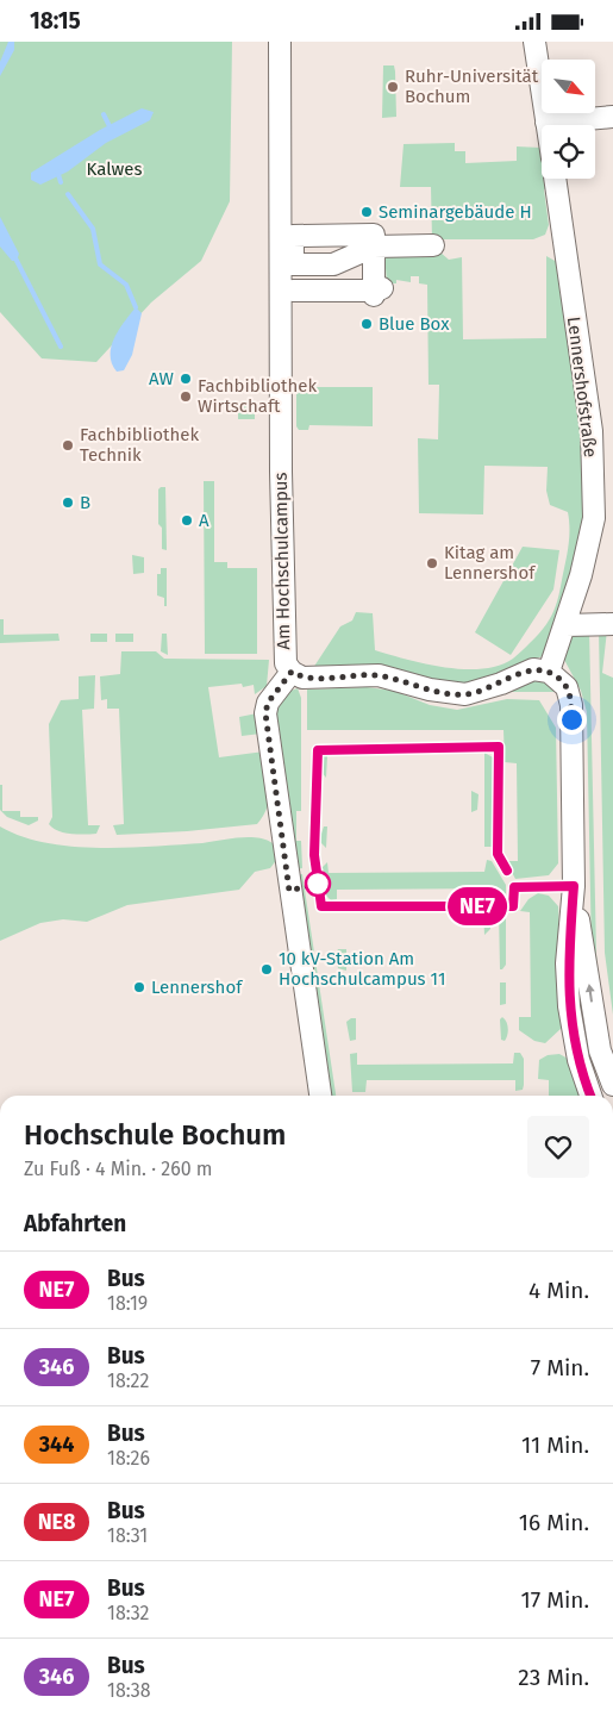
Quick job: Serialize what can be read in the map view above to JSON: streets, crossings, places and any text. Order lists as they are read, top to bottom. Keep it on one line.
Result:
{"streets":{"street":["Lennershofstraße","Am Hochschulcampus"]},"parks":["Kalwes"],"places":["Ruhr-Universität Bochum","Seminargebäude H","Blue Box","AW","Fachbibliothek Wirtschaft","Fachbibliothek Technik","B","A","Kitag am Lennershof","10 kV-Station Am Hochschulcampus 11","Lennershof"],"lines":["bus line NE7"],"north":"bottom right","page":{"status":"18:15","on_map":"NE7","heading":[["Hochschule Bochum","Zu Fuß · 4 Min. · 260 m"],"Abfahrten"],"list":[{"mark":"NE7","name":"Bus","note":"18:19","value":"4 Min."},{"mark":"346","name":"Bus","note":"18:22","value":"7 Min."},{"mark":"344","name":"Bus","note":"18:26","value":"11 Min."},{"mark":"NE8","name":"Bus","note":"18:31","value":"16 Min."},{"mark":"NE7","name":"Bus","note":"18:32","value":"17 Min."},{"mark":"346","name":"Bus","note":"18:38","value":"23 Min."}]}}
